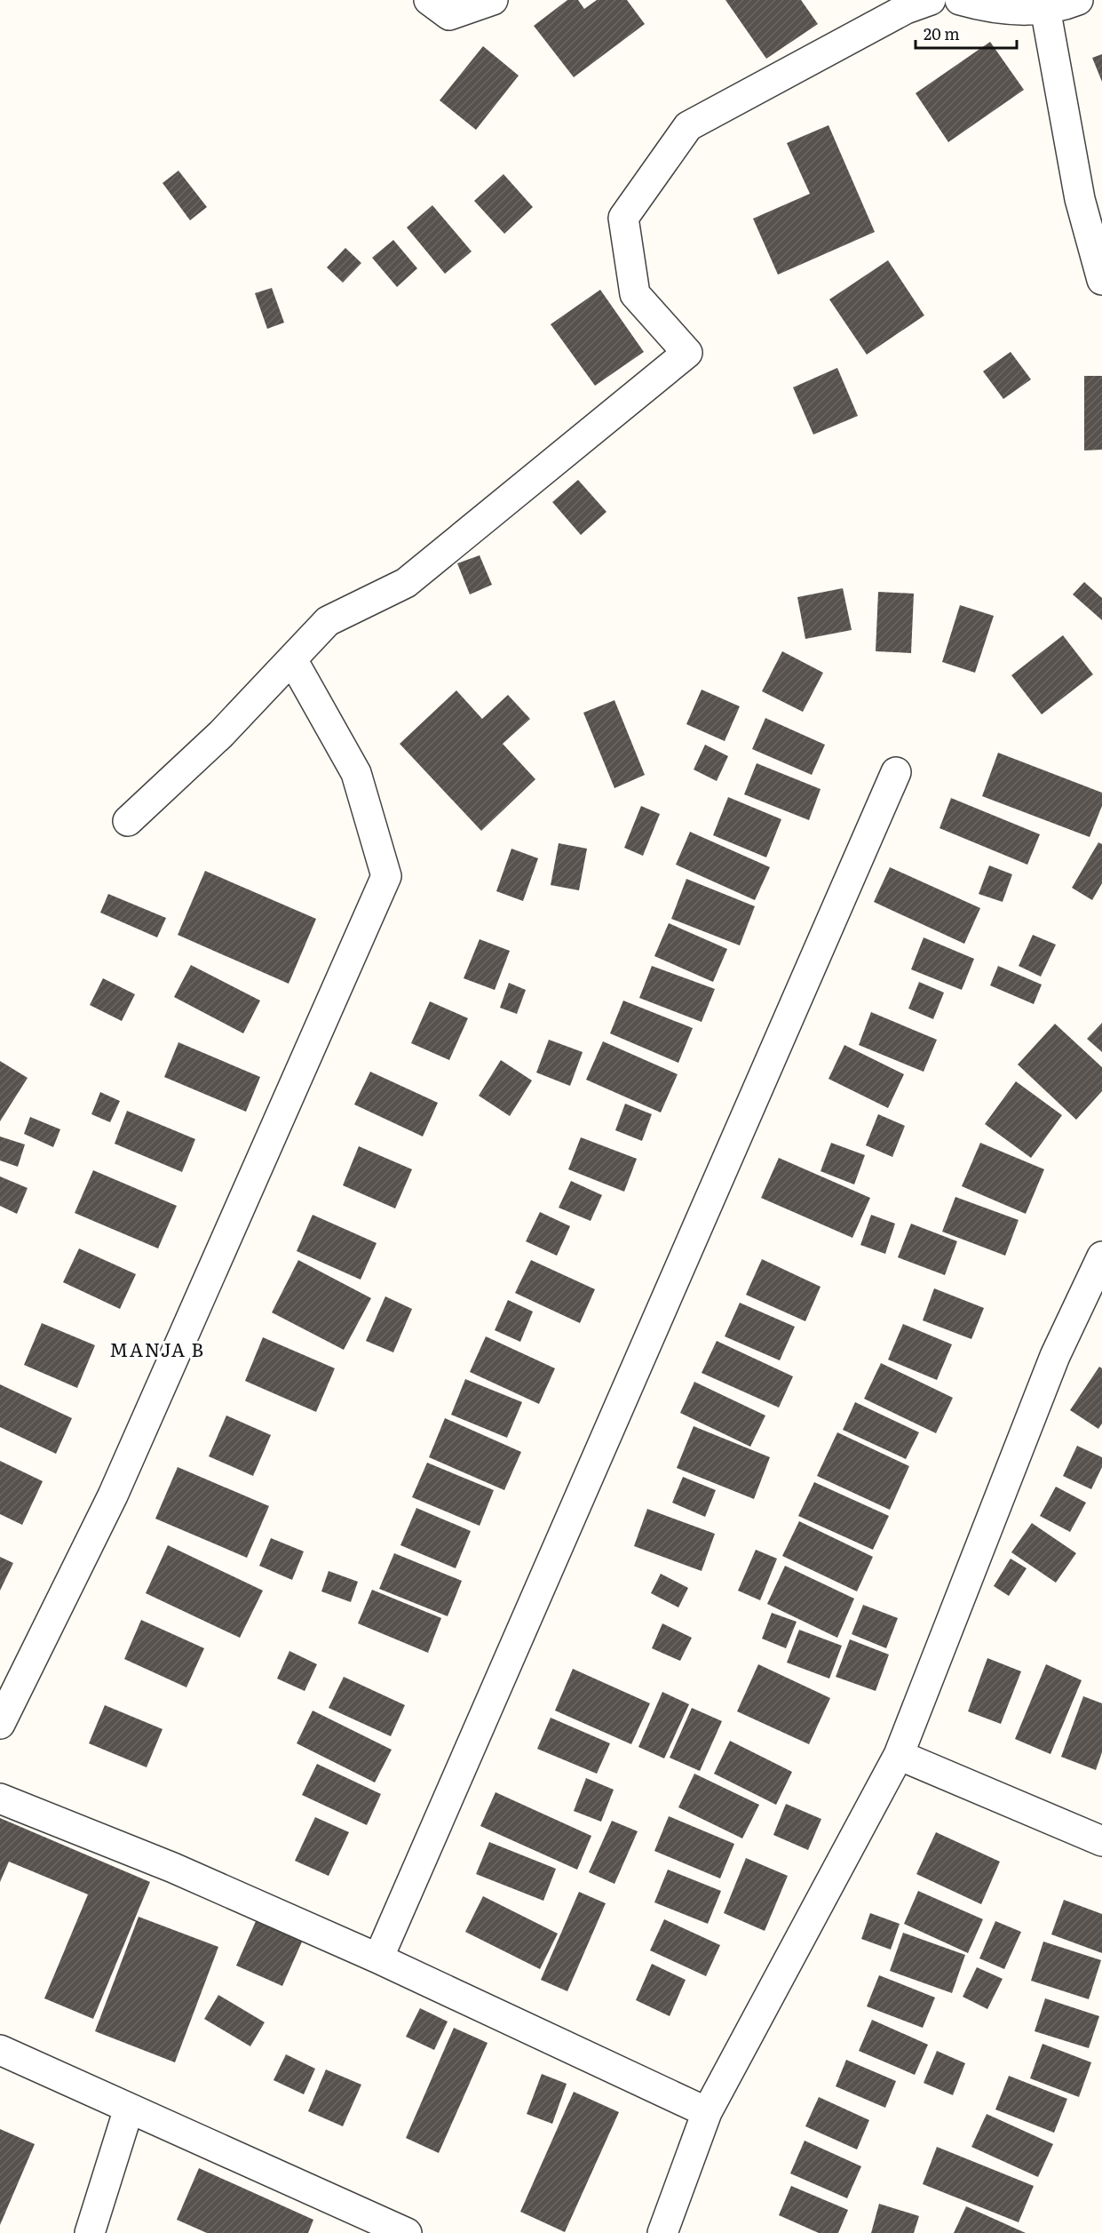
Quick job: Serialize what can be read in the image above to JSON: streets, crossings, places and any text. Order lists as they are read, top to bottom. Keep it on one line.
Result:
{"districts":["MANJA B"],"scale_bar":"20 m"}
